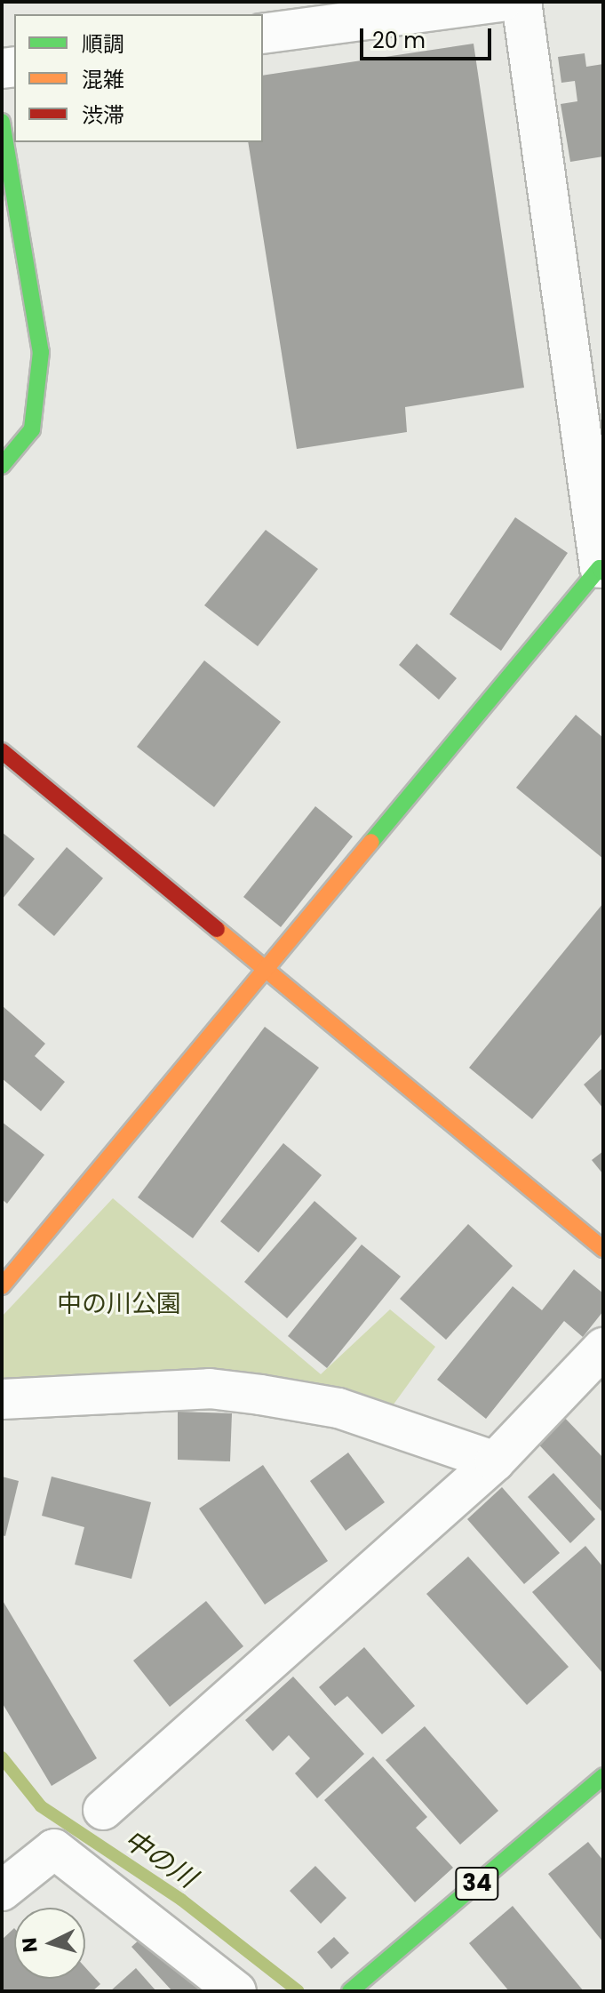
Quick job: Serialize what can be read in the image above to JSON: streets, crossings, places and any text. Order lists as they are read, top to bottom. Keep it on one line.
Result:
{"streets":{"street":["34"]},"water":["中の川"],"parks":["中の川公園"],"legend":["順調","混雑","渋滞"],"scale_bar":"20 m","north":"left"}
